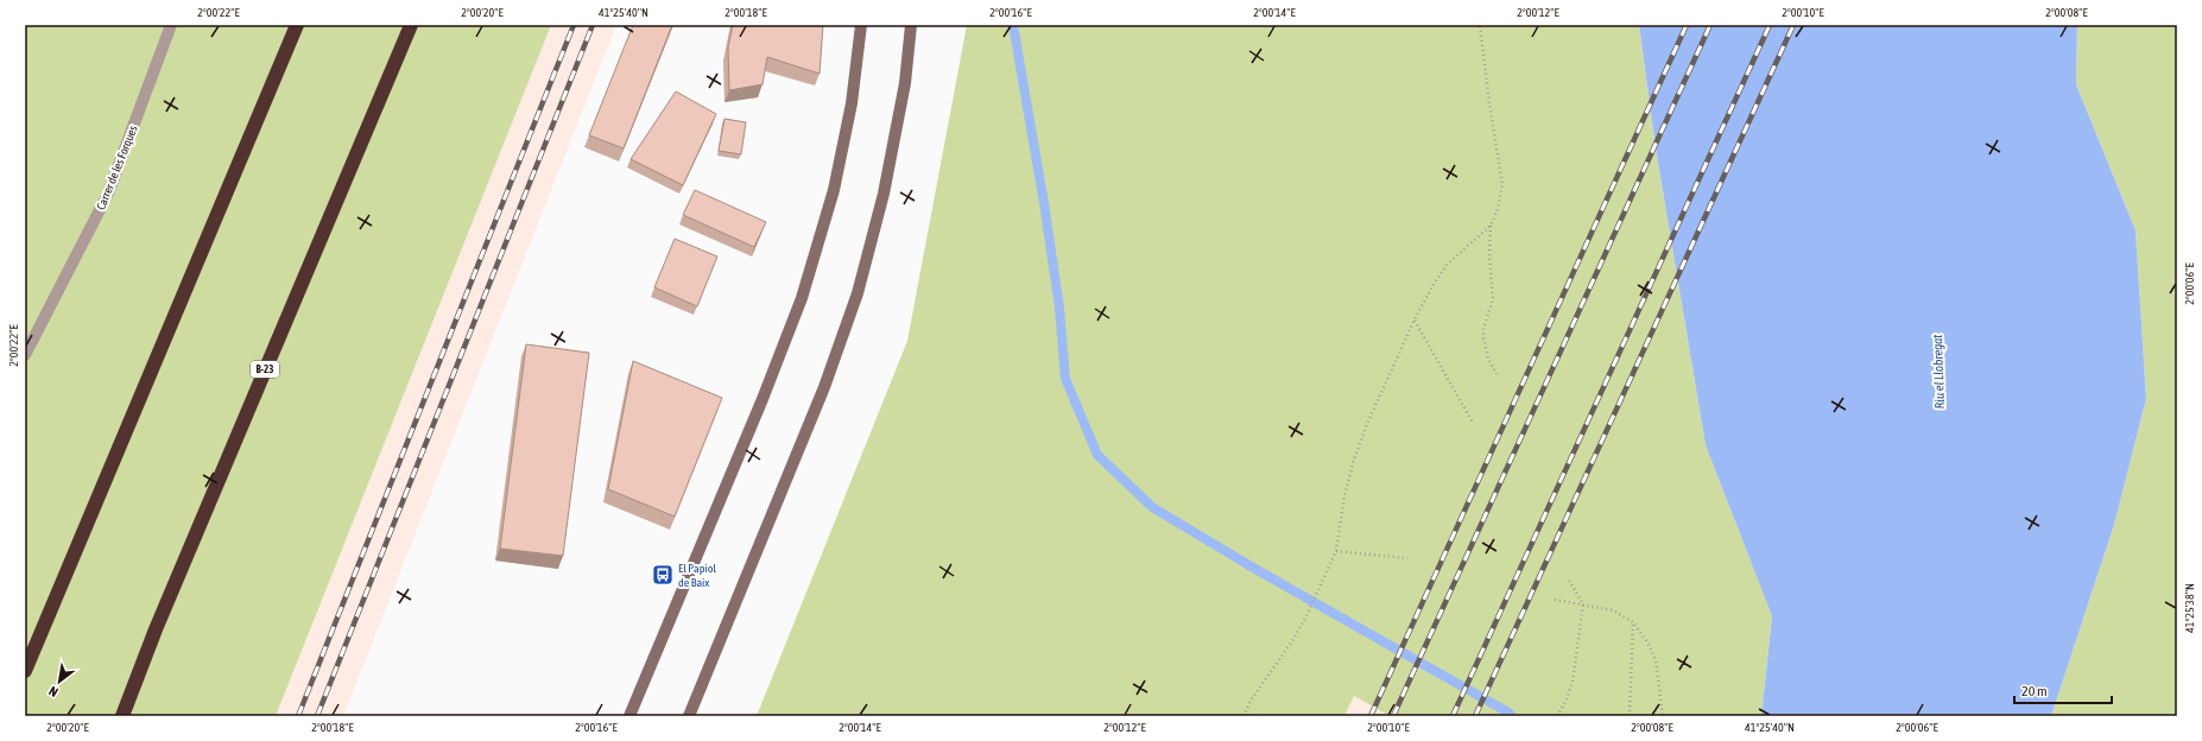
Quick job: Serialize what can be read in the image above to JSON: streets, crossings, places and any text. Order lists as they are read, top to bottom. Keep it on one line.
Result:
{"streets":{"highway":["B-23"],"street":["Carrer de les Forques"]},"water":["Riu el Llobregat"],"places":{"bus stop":["El Papiol de Baix"]},"scale_bar":"20 m","north":"bottom left","coordinates":["2°00'22\"E","2°00'20\"E","41°25'40\"N","2°00'18\"E","2°00'16\"E","2°00'14\"E","2°00'12\"E","2°00'10\"E","2°00'08\"E","2°00'06\"E","41°25'38\"N"]}
